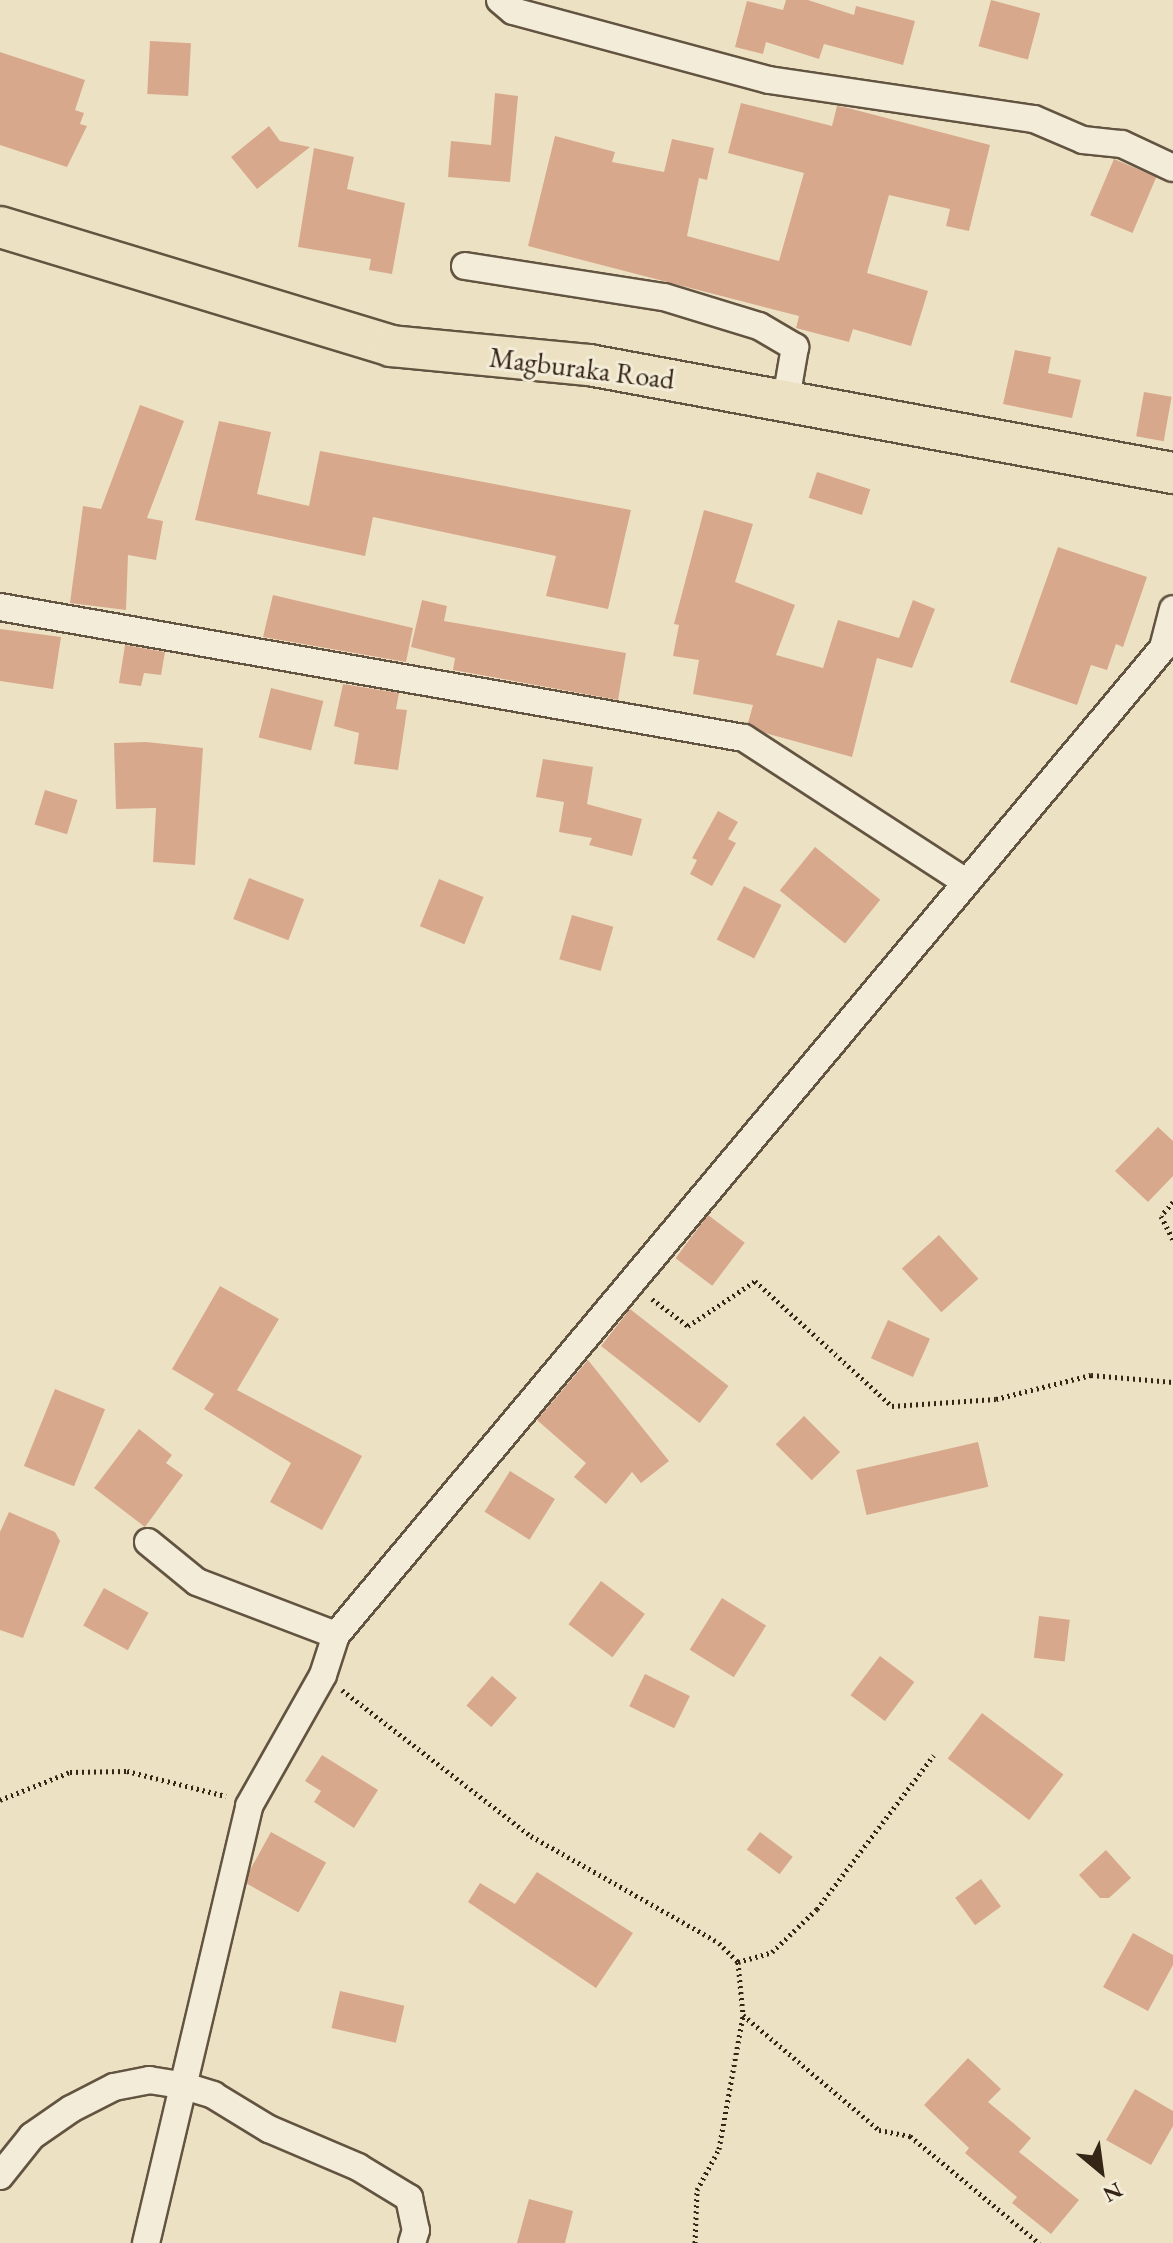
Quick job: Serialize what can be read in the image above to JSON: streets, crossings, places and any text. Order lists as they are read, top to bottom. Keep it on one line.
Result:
{"streets":{"main road":["Magburaka Road"]},"north":"bottom right"}
